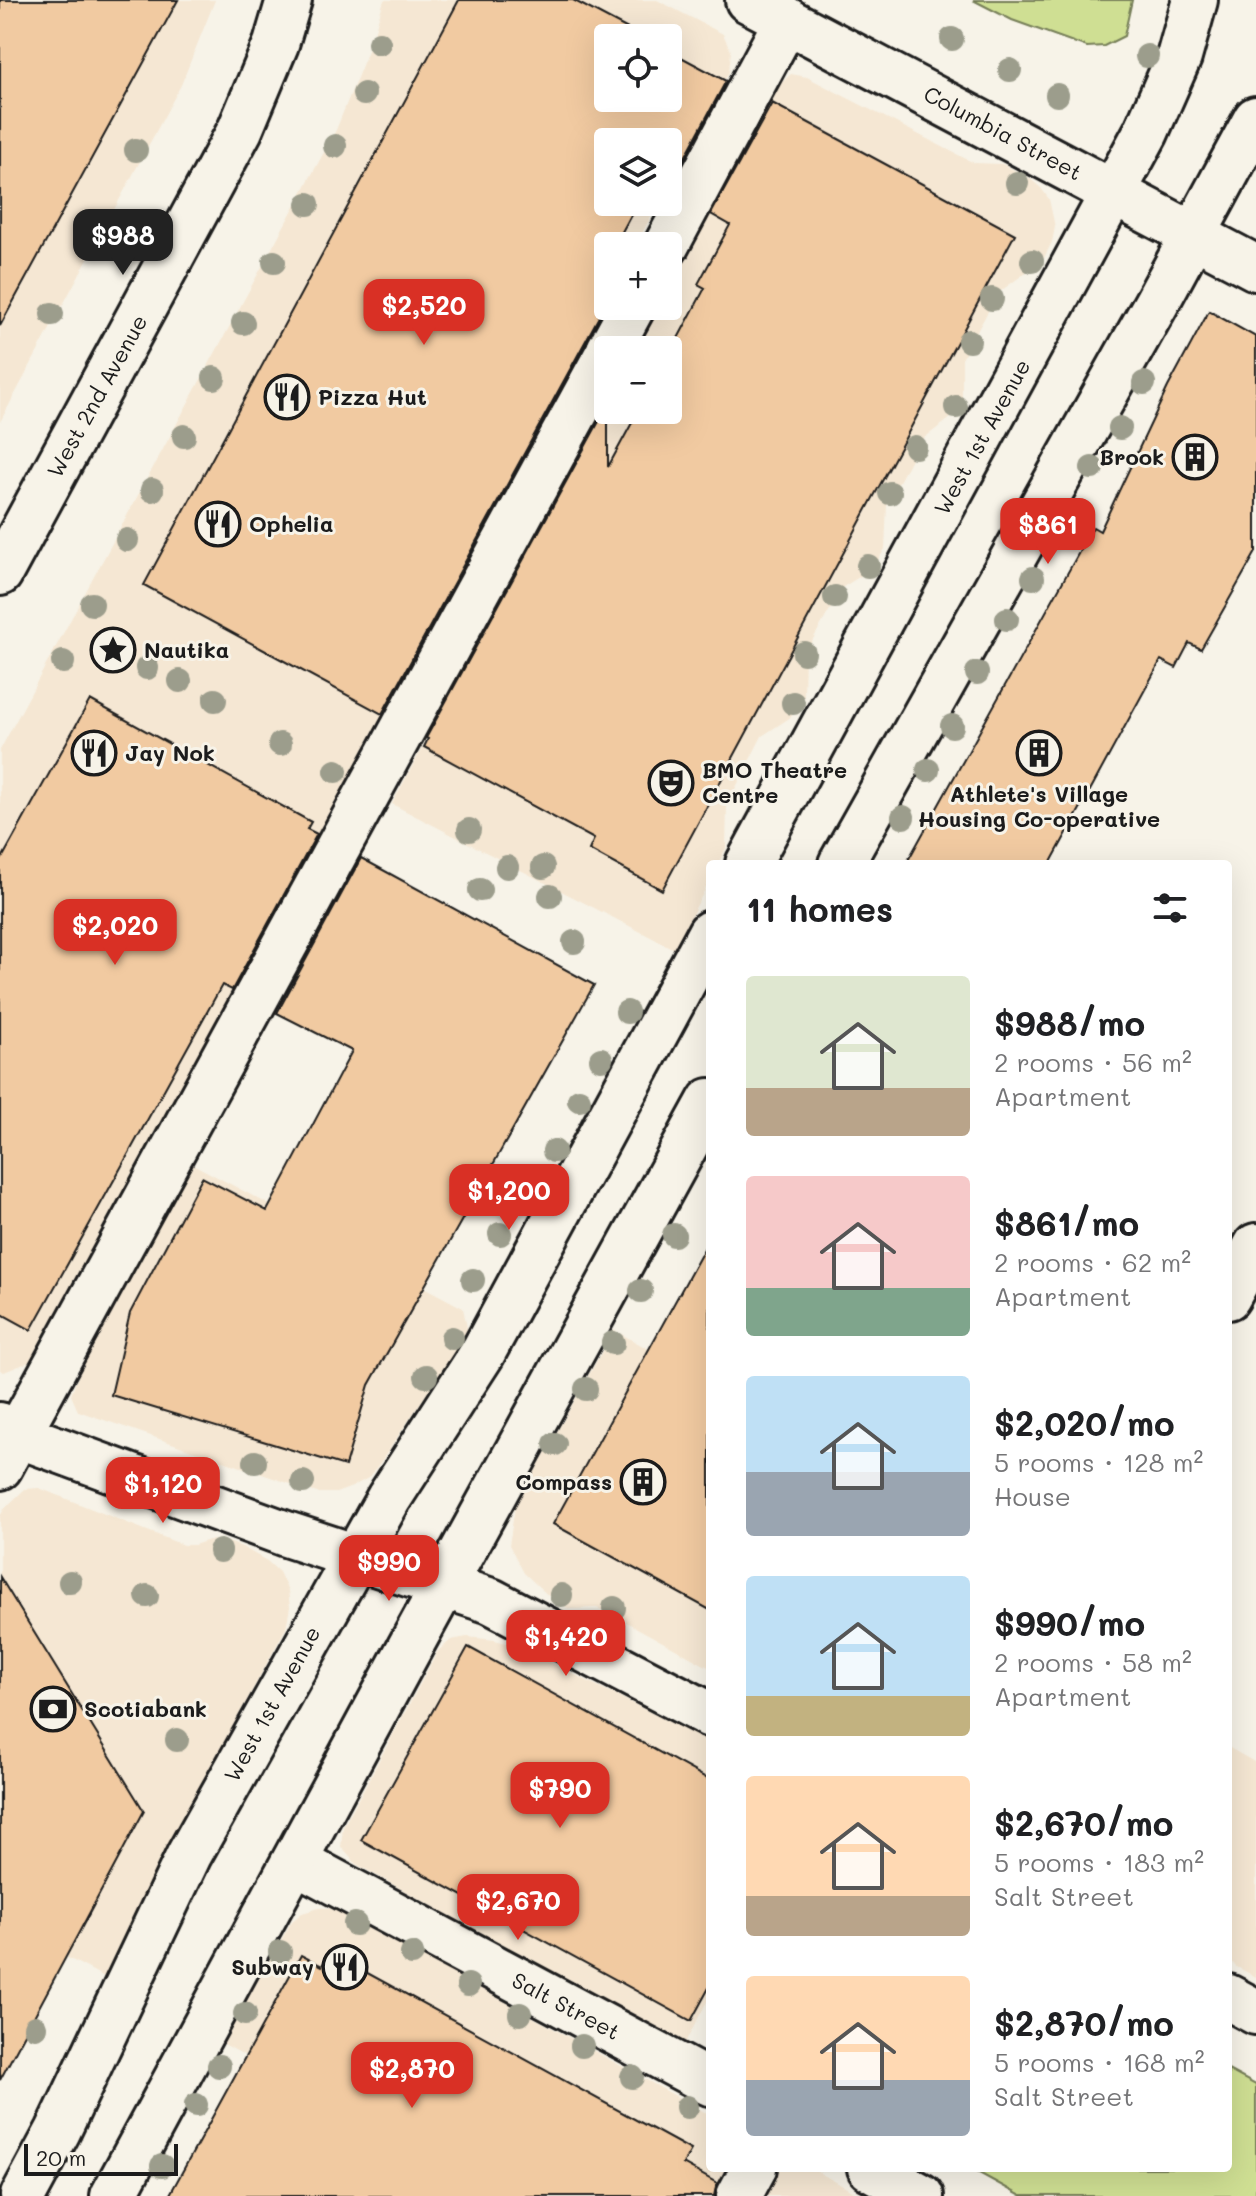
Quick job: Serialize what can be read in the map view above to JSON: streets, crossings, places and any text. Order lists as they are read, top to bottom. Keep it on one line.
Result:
{"streets":{"street":["Columbia Street","West 2nd Avenue","West 1st Avenue","Salt Street"]},"crossings":[["Columbia Street","West 1st Avenue"]],"places":{"restaurant":["Pizza Hut","Ophelia","Jay Nok","Subway"],"building":["Brook","Athlete's Village Housing Co-operative","Compass"],"place":["Nautika"],"theatre":["BMO Theatre Centre"],"bank":["Scotiabank"]},"scale_bar":"20 m","page":{"map_buttons":["+","−"],"price":["$988","$2,520","$861","$2,020","$1,200","$1,120","$990","$1,420","$790","$2,670","$2,870"],"heading":"11 homes","list":[{"name":"$988/mo","note":"2 rooms · 56 m² · Apartment"},{"name":"$861/mo","note":"2 rooms · 62 m² · Apartment"},{"name":"$2,020/mo","note":"5 rooms · 128 m² · House"},{"name":"$990/mo","note":"2 rooms · 58 m² · Apartment"},{"name":"$2,670/mo","note":"5 rooms · 183 m² · Salt Street"},{"name":"$2,870/mo","note":"5 rooms · 168 m² · Salt Street"}],"scale":"20 m"}}
